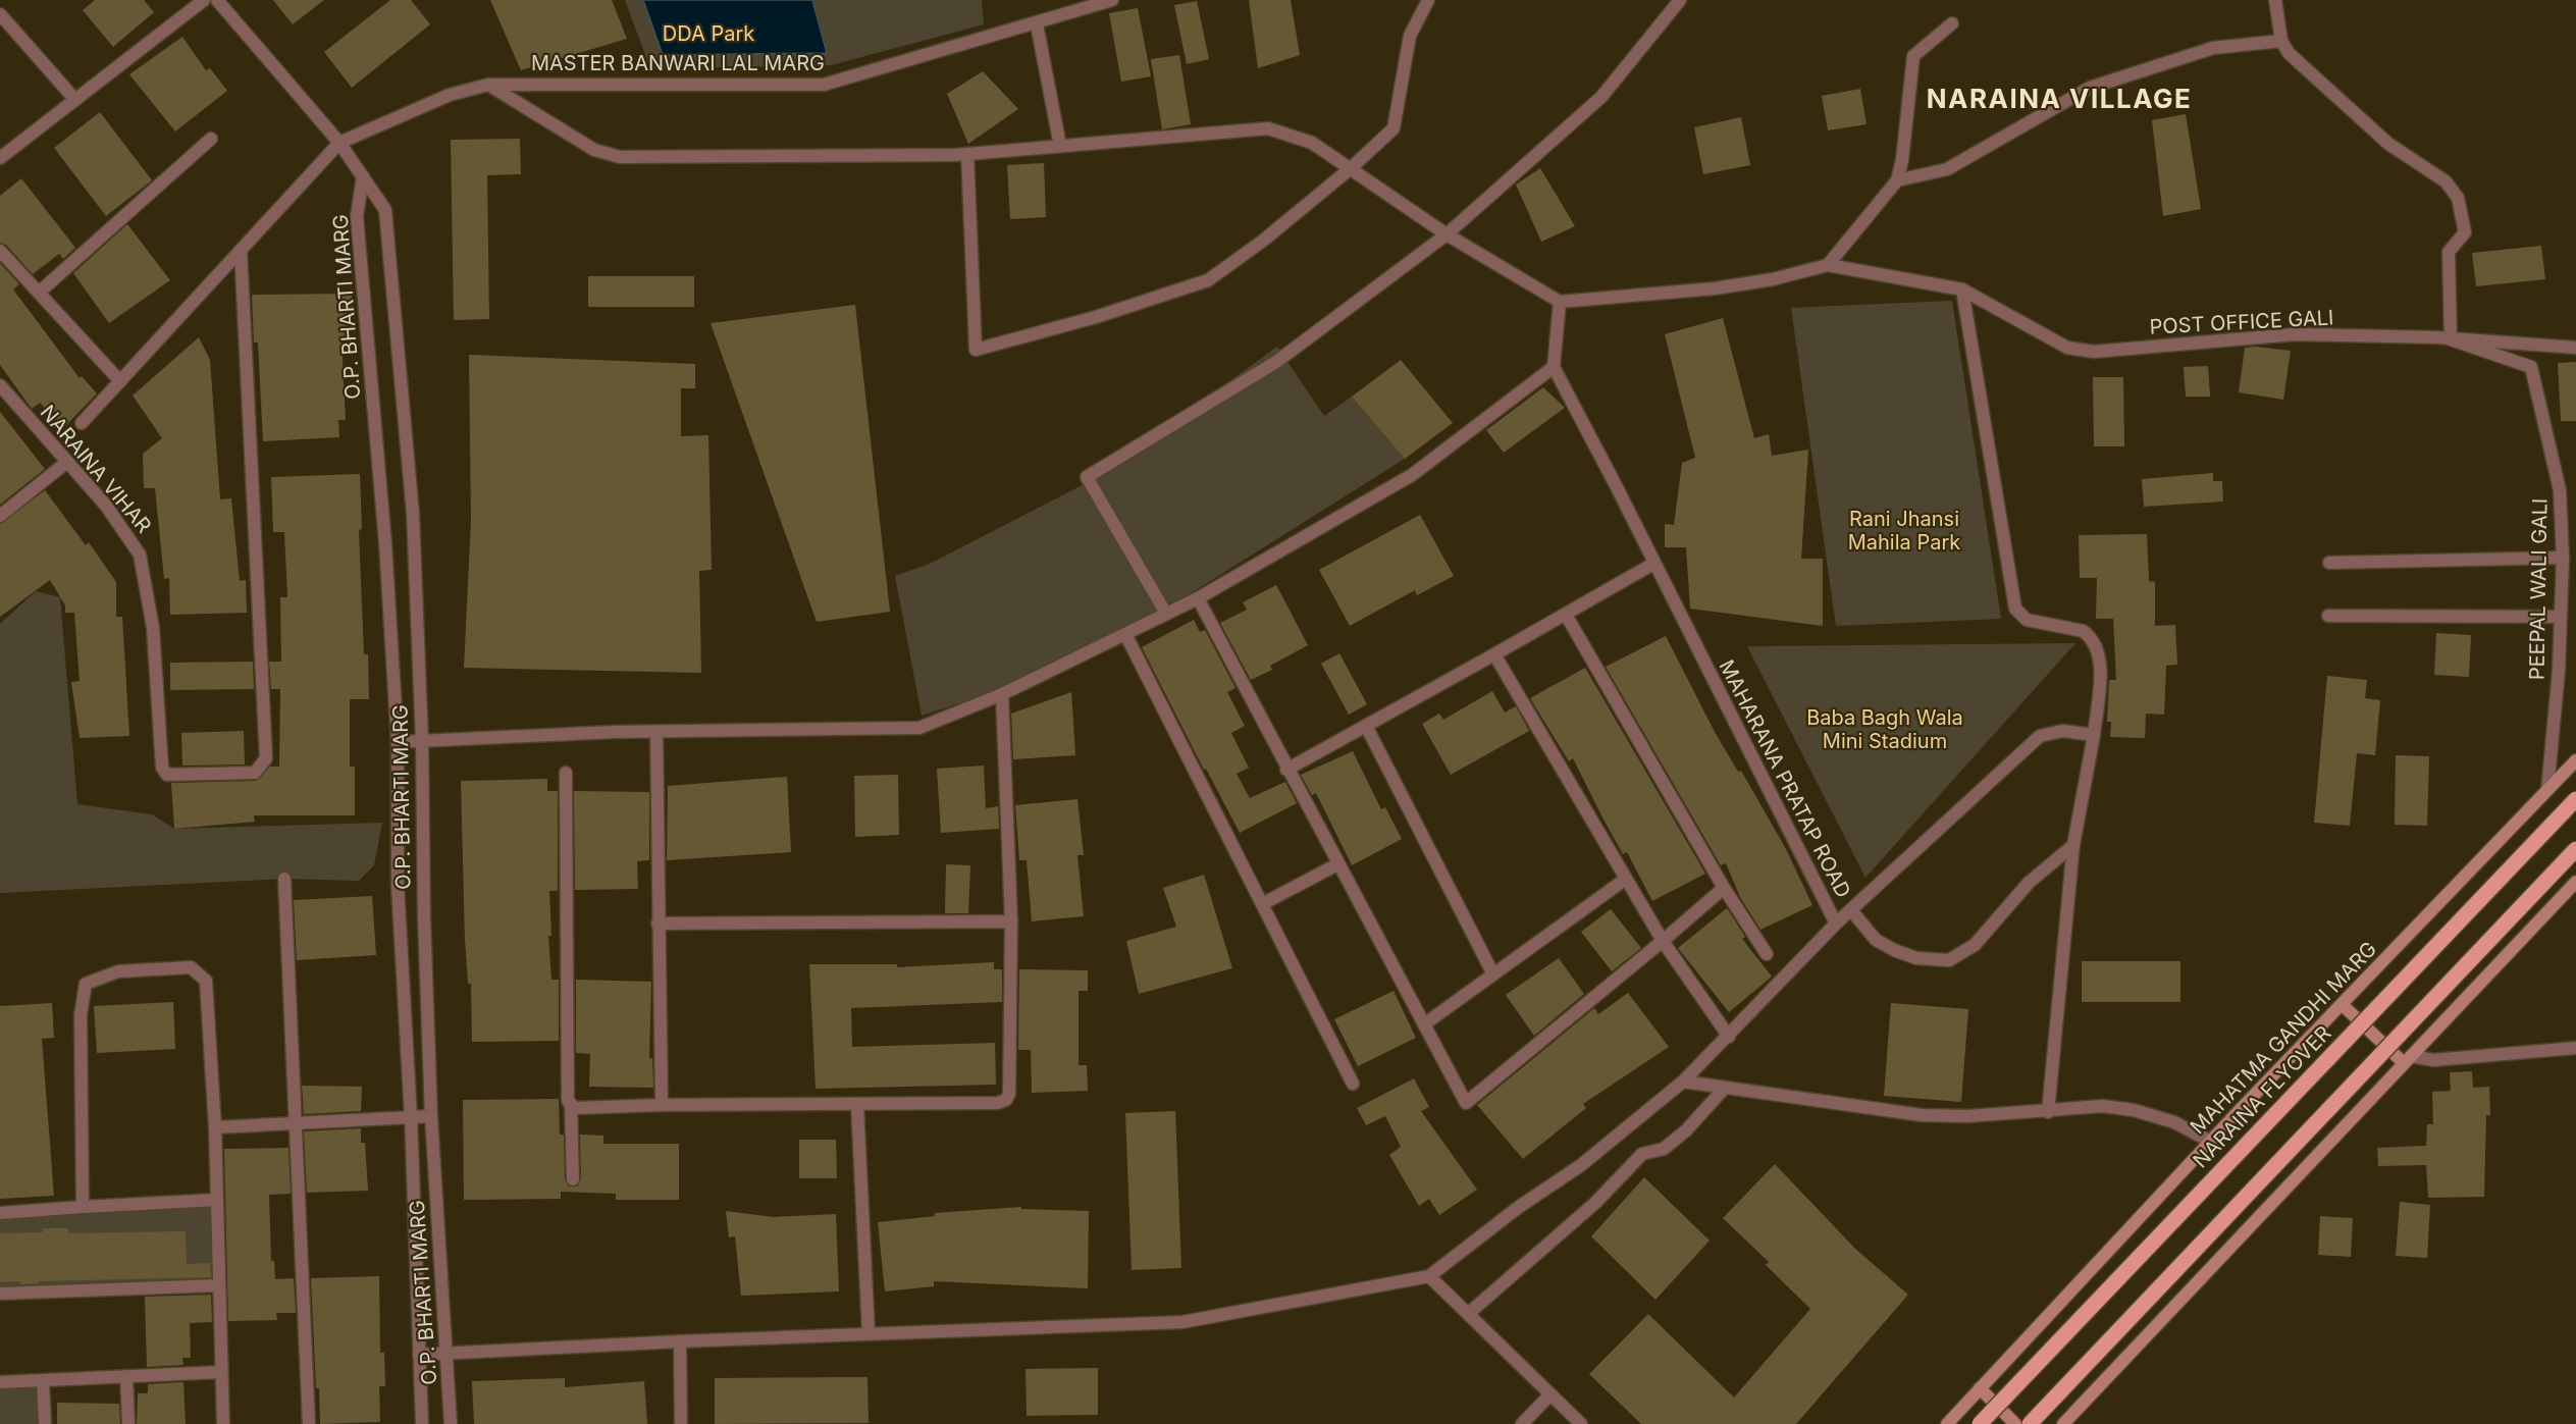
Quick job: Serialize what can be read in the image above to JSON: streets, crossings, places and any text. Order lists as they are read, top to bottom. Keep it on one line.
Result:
{"streets":{"main road":["MAHATMA GANDHI MARG","NARAINA FLYOVER"],"street":["MASTER BANWARI LAL MARG","O.P. BHARTI MARG","POST OFFICE GALI","NARAINA VIHAR","PEEPAL WALI GALI","MAHARANA PRATAP ROAD"]},"crossings":[["MASTER BANWARI LAL MARG","O.P. BHARTI MARG"],["POST OFFICE GALI","PEEPAL WALI GALI"],["PEEPAL WALI GALI","MAHATMA GANDHI MARG"]],"districts":["NARAINA VILLAGE"],"parks":["DDA Park","Rani Jhansi Mahila Park","Baba Bagh Wala Mini Stadium"]}
